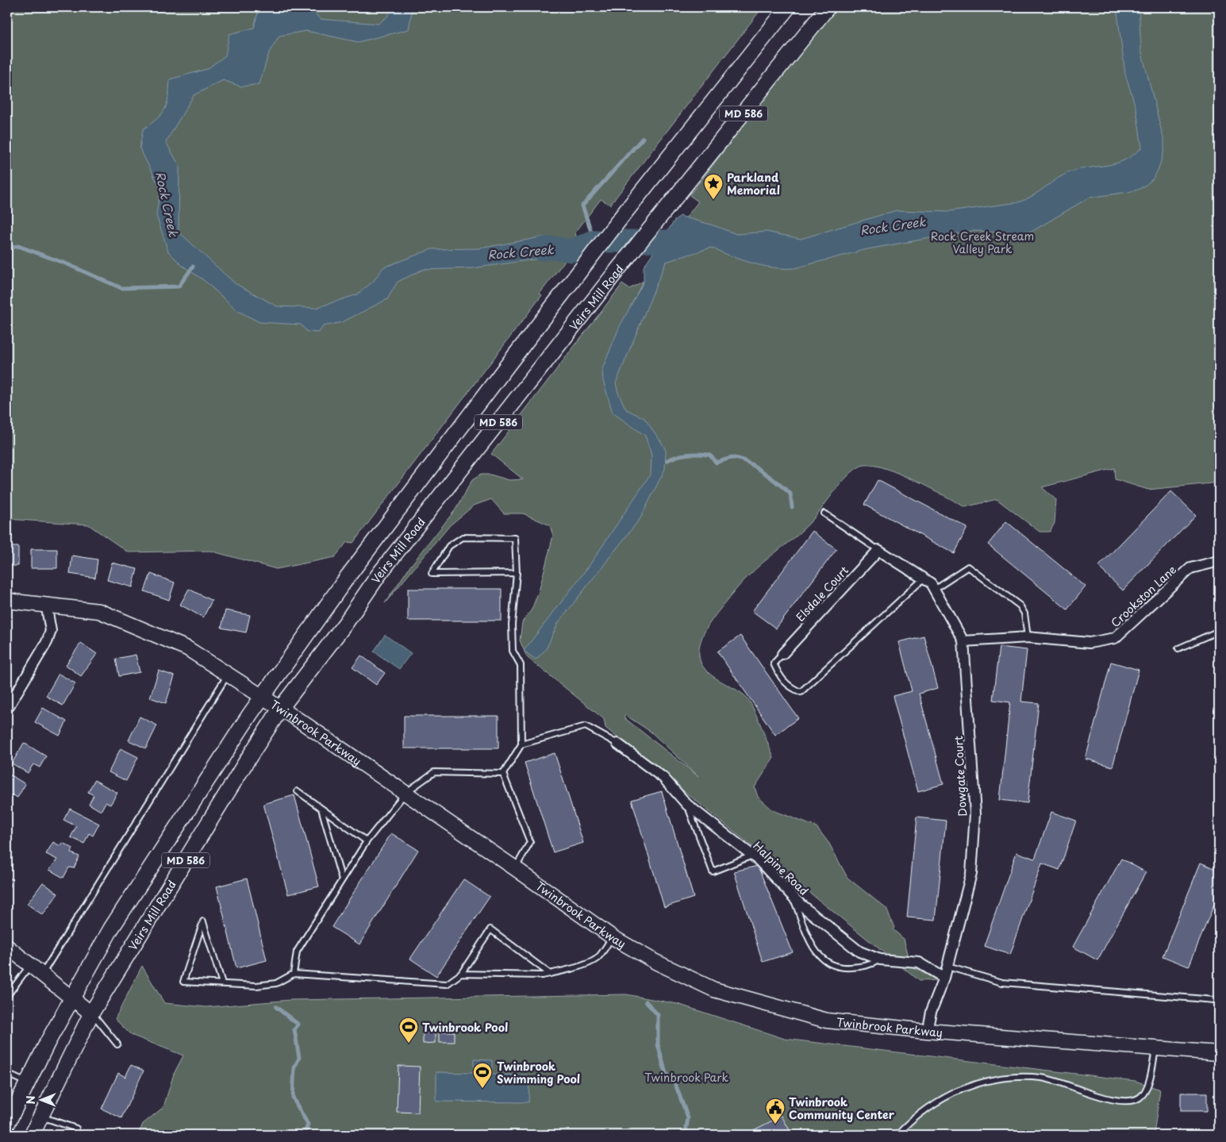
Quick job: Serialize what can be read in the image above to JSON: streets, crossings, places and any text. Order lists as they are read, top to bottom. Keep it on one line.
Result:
{"streets":{"main road":["MD 586","Veirs Mill Road","Twinbrook Parkway"],"street":["Elsdale Court","Crookston Lane","Dowgate Court","Halpine Road"]},"crossings":[["MD 586","Twinbrook Parkway"],["Veirs Mill Road","Twinbrook Parkway"],["Elsdale Court","Dowgate Court"],["Crookston Lane","Dowgate Court"],["Twinbrook Parkway","Dowgate Court"],["Dowgate Court","Halpine Road"]],"water":["Rock Creek"],"parks":["Rock Creek Stream Valley Park","Twinbrook Park"],"places":{"place":["Parkland Memorial"],"sports":["Twinbrook Pool","Twinbrook Swimming Pool"],"public building":["Twinbrook Community Center"]},"north":"left"}
